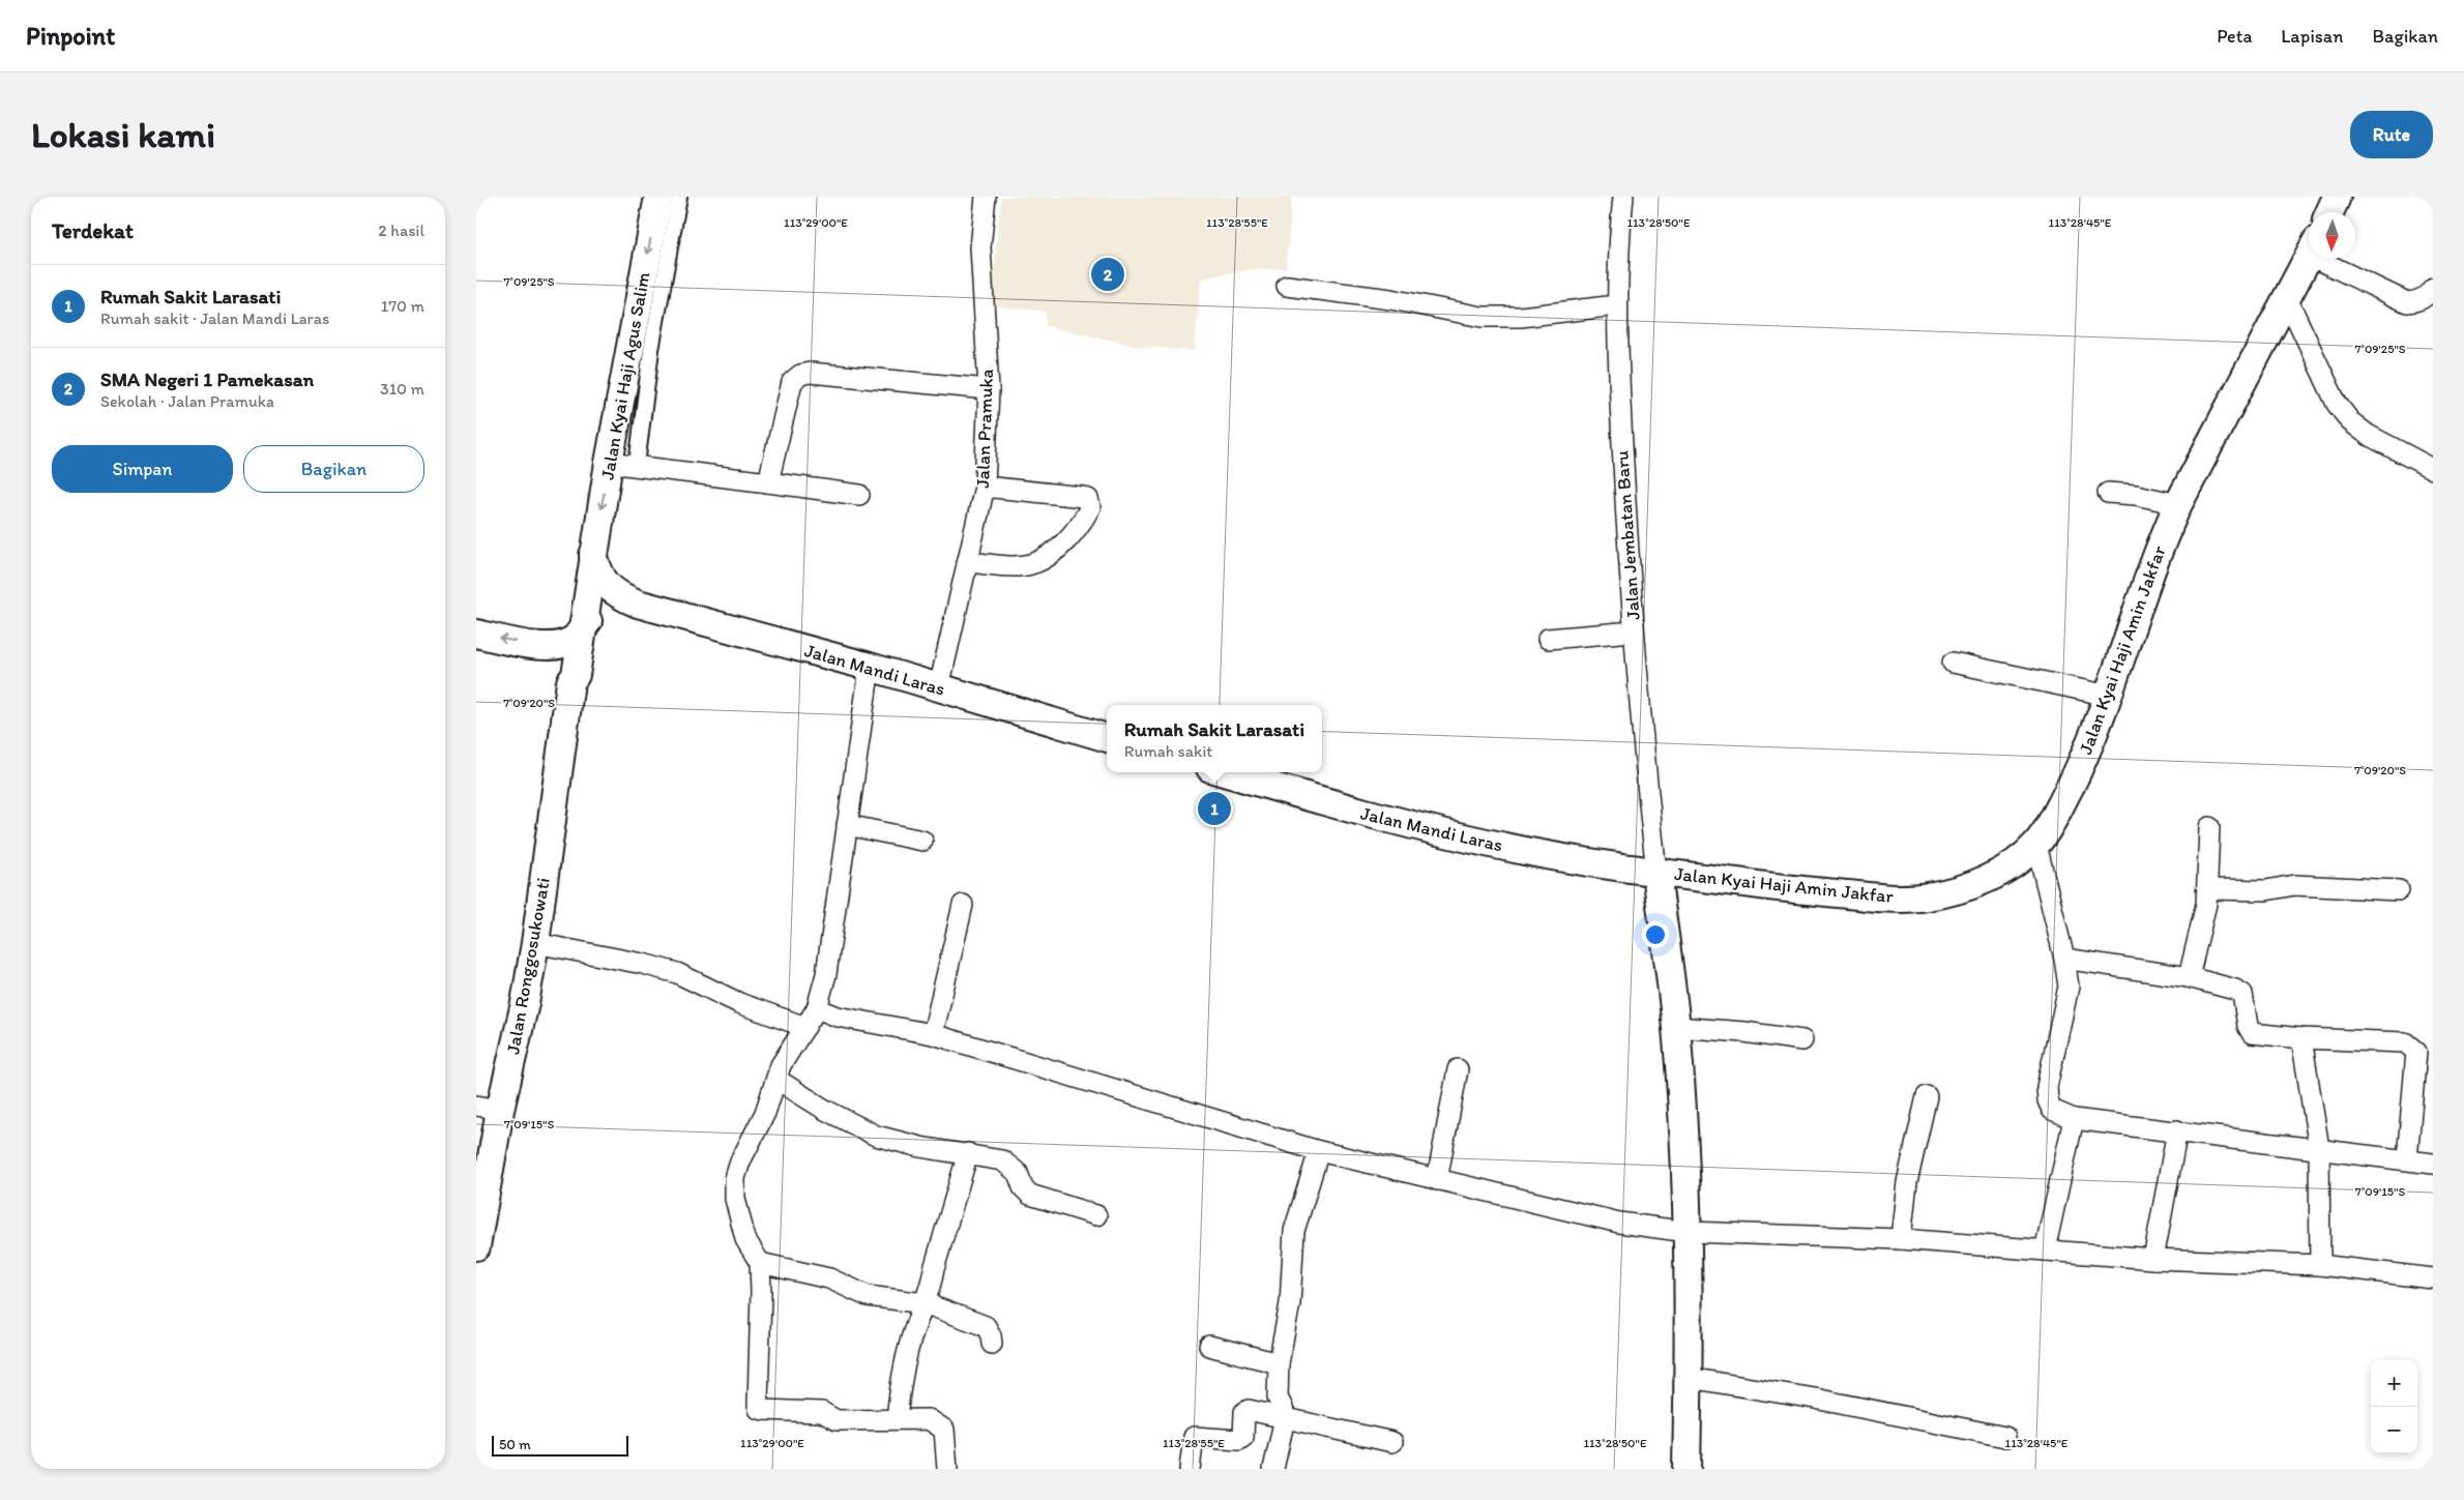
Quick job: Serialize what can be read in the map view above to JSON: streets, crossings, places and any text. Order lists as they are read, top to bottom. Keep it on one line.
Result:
{"streets":{"main road":["Jalan Kyai Haji Agus Salim","Jalan Kyai Haji Amin Jakfar","Jalan Mandi Laras","Jalan Ronggosukowati"],"street":["Jalan Pramuka","Jalan Jembatan Baru"]},"crossings":[["Jalan Kyai Haji Agus Salim","Jalan Ronggosukowati"],["Jalan Pramuka","Jalan Mandi Laras"],["Jalan Jembatan Baru","Jalan Kyai Haji Amin Jakfar"],["Jalan Jembatan Baru","Jalan Mandi Laras"],["Jalan Kyai Haji Amin Jakfar","Jalan Mandi Laras"]],"one_way":["Jalan Kyai Haji Agus Salim"],"scale_bar":"50 m","north":"bottom","page":{"header":"Pinpoint","nav":["Peta","Lapisan","Bagikan"],"buttons":["Rute",["Simpan","Bagikan"]],"title":"Lokasi kami","heading":["Terdekat","2 hasil"],"pins":["2","1"],"list":[{"mark":"1","name":"Rumah Sakit Larasati","note":"Rumah sakit · Jalan Mandi Laras","value":"170 m"},{"mark":"2","name":"SMA Negeri 1 Pamekasan","note":"Sekolah · Jalan Pramuka","value":"310 m"}],"popup":["Rumah Sakit Larasati","Rumah sakit"],"map_buttons":["+","−"],"scale":"50 m"},"coordinates":["113°29'00\"E","113°28'55\"E","113°28'50\"E","113°28'45\"E","7°09'25\"S","7°09'20\"S","7°09'15\"S"]}
